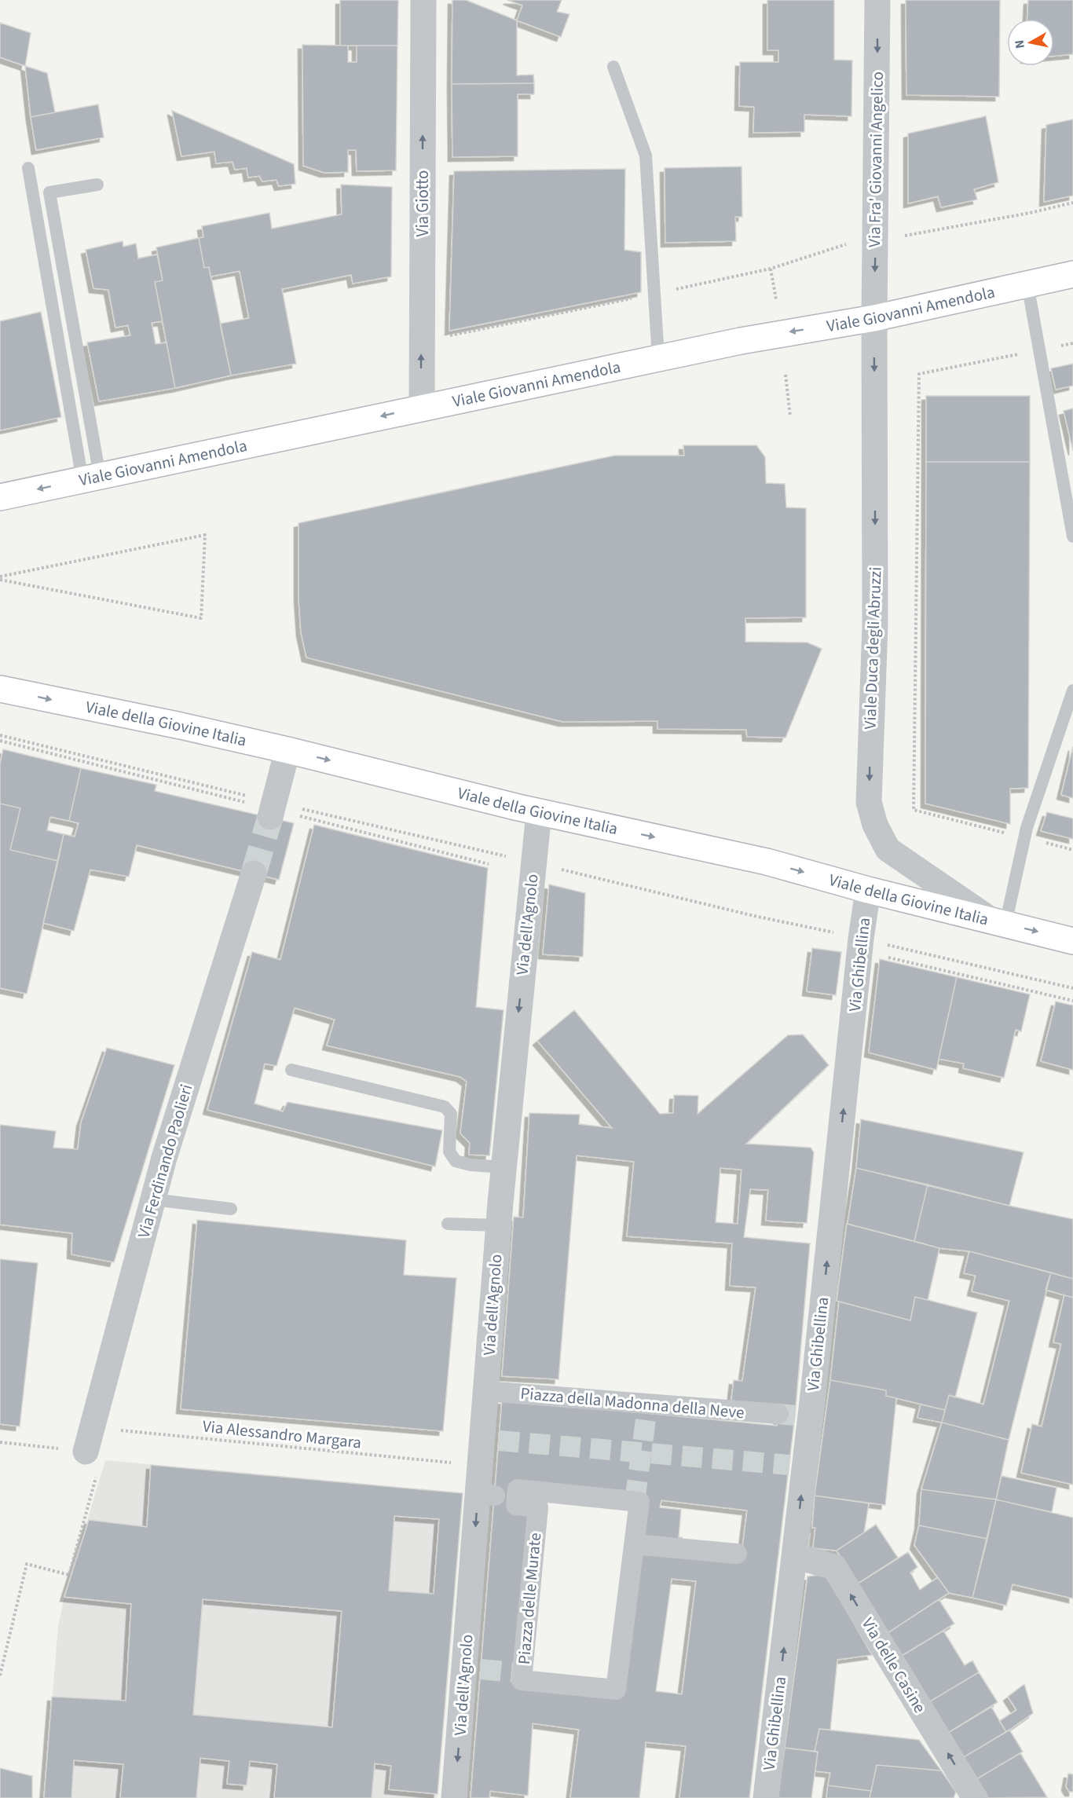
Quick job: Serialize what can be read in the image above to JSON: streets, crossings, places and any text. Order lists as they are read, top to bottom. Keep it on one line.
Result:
{"streets":{"main road":["Viale Giovanni Amendola","Viale della Giovine Italia"],"street":["Via Fra' Giovanni Angelico","Via Giotto","Viale Duca degli Abruzzi","Via dell'Agnolo","Via Ghibellina","Via Ferdinando Paolieri","Piazza della Madonna della Neve","Piazza delle Murate","Via delle Casine"],"path":["Via Alessandro Margara"]},"crossings":[["Via Fra' Giovanni Angelico","Viale Giovanni Amendola"],["Via Fra' Giovanni Angelico","Viale Duca degli Abruzzi"],["Via Giotto","Viale Giovanni Amendola"],["Viale Giovanni Amendola","Viale Duca degli Abruzzi"],["Viale Duca degli Abruzzi","Viale della Giovine Italia"],["Viale della Giovine Italia","Via dell'Agnolo"],["Viale della Giovine Italia","Via Ghibellina"],["Via dell'Agnolo","Piazza della Madonna della Neve"],["Via Ghibellina","Piazza della Madonna della Neve"],["Via Ghibellina","Via delle Casine"],["Via Ferdinando Paolieri","Via Alessandro Margara"]],"one_way":["Via Fra' Giovanni Angelico","Via Giotto","Viale Giovanni Amendola","Viale Duca degli Abruzzi","Viale della Giovine Italia","Via dell'Agnolo","Via Ghibellina","Via delle Casine"],"north":"left"}
